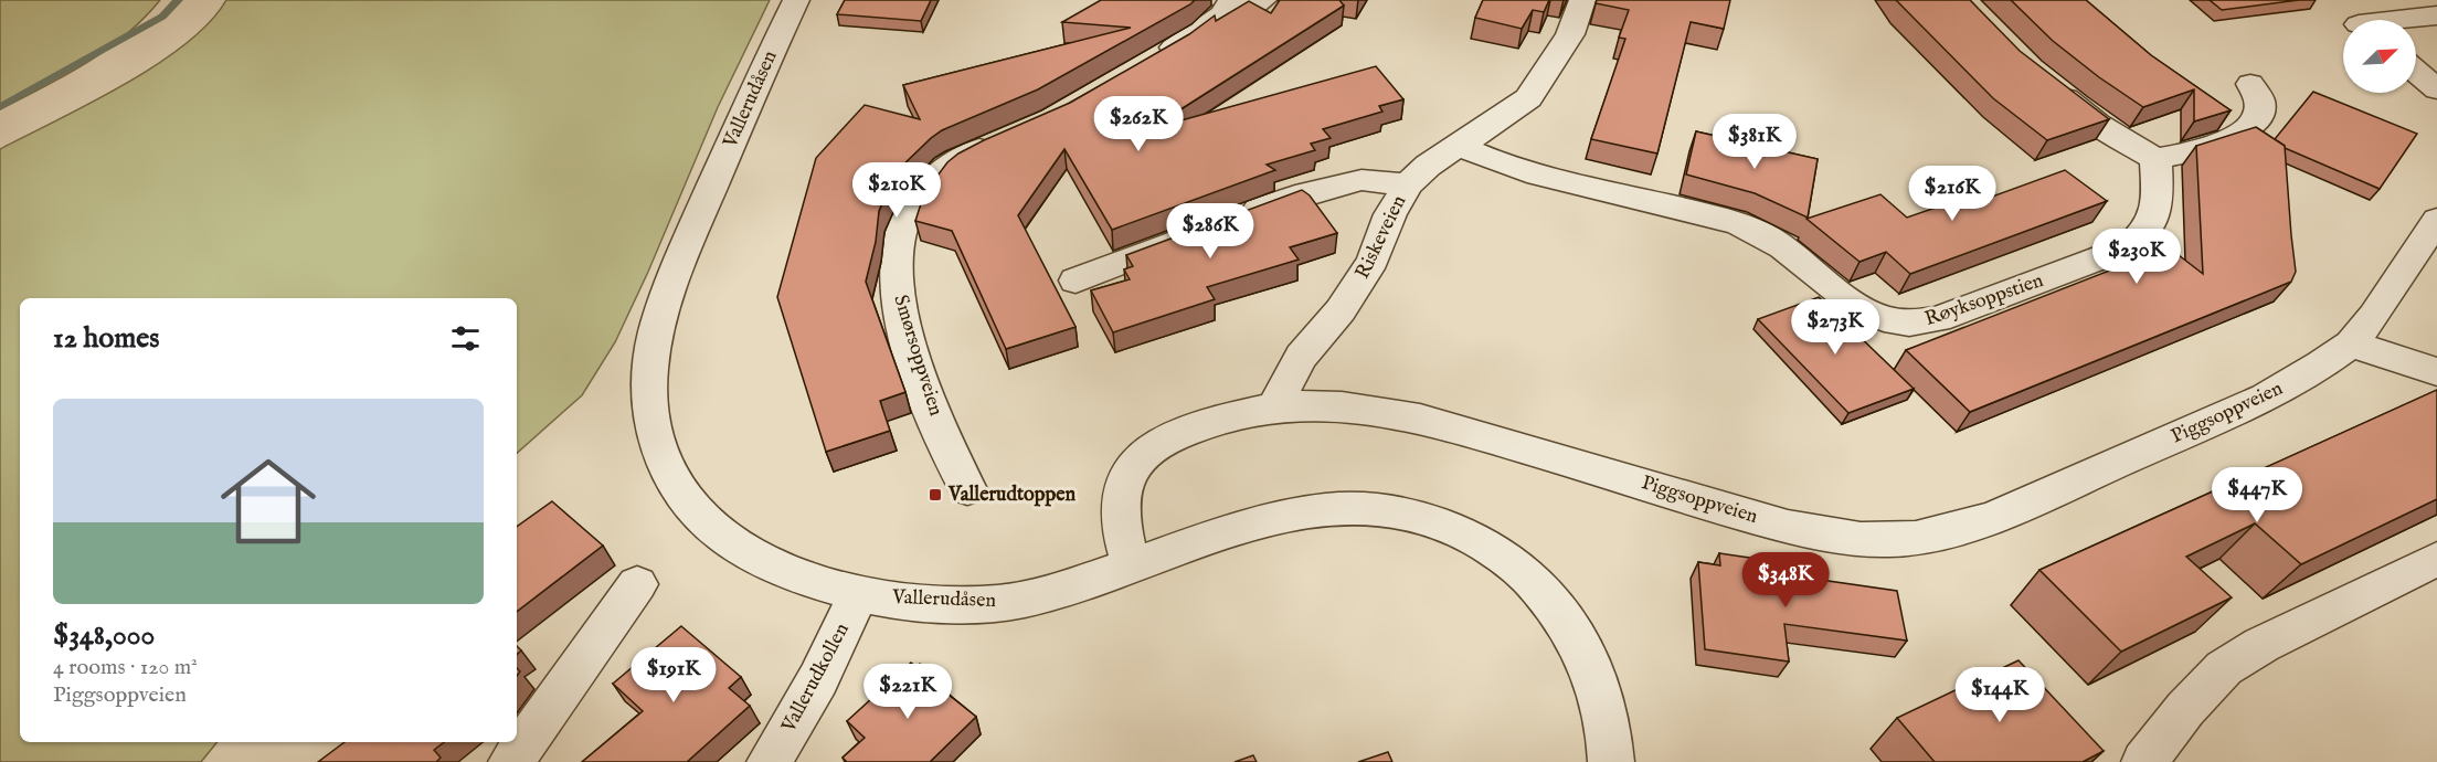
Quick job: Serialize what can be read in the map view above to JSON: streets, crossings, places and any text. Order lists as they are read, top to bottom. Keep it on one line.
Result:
{"streets":{"street":["Vallerudåsen","Riskeveien","Røyksoppstien","Smørsoppveien","Piggsoppveien","Vallerudkollen"]},"crossings":[["Vallerudåsen","Piggsoppveien"],["Vallerudåsen","Vallerudkollen"],["Riskeveien","Røyksoppstien"],["Riskeveien","Piggsoppveien"]],"places":{"transit":["Vallerudtoppen"]},"north":"top right","page":{"price":["$262K","$381K","$210K","$216K","$286K","$230K","$273K","$447K","$348K","$191K","$221K","$144K"],"heading":"12 homes","list":[{"name":"$348,000","note":"4 rooms · 120 m² · Piggsoppveien"}]}}
